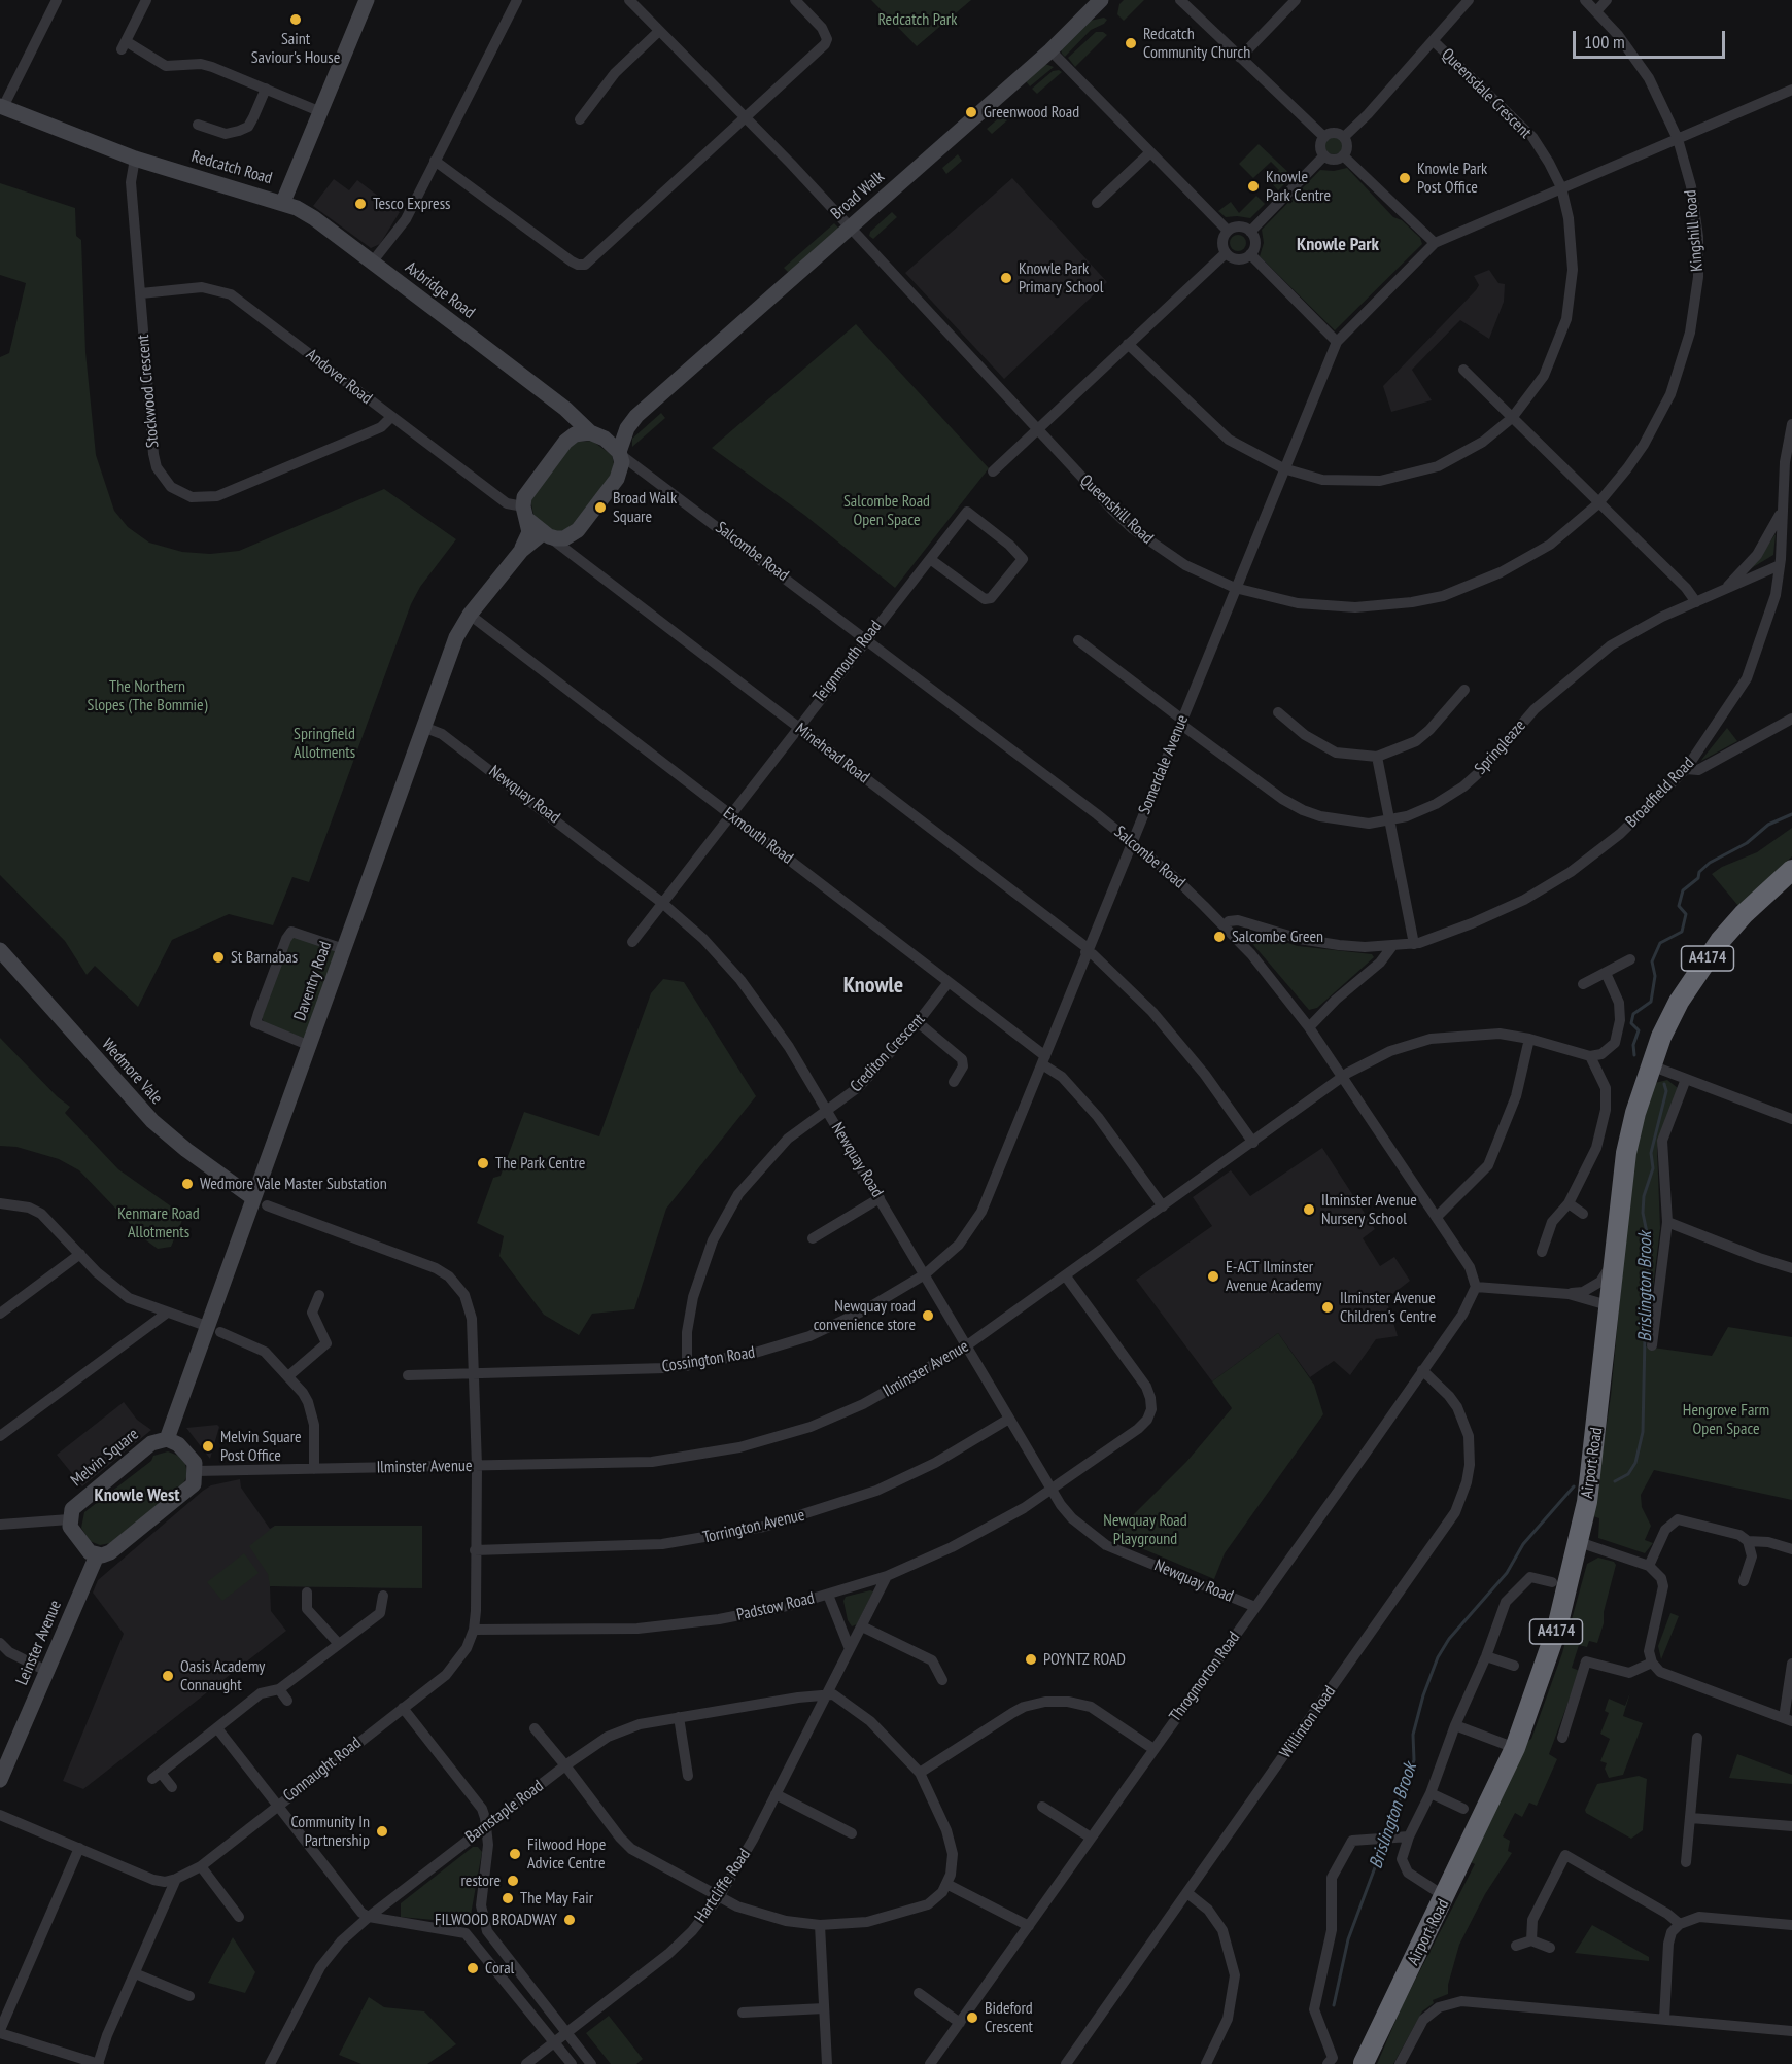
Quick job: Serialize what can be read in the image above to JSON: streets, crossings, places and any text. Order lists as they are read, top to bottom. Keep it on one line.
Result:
{"streets":{"highway":["A4174","Airport Road"],"street":["Queensdale Crescent","Redcatch Road","Broad Walk","Kingshill Road","Axbridge Road","Andover Road","Stockwood Crescent","Queenshill Road","Salcombe Road","Teignmouth Road","Springleaze","Minehead Road","Somerdale Avenue","Broadfield Road","Newquay Road","Exmouth Road","Daventry Road","Crediton Crescent","Wedmore Vale","Cossington Road","Ilminster Avenue","Melvin Square","Torrington Avenue","Padstow Road","Leinster Avenue","Throgmorton Road","Willinton Road","Connaught Road","Barnstaple Road","Hartcliffe Road"]},"crossings":[["Queensdale Crescent","Somerdale Avenue"],["Redcatch Road","Axbridge Road"],["Redcatch Road","Stockwood Crescent"],["Broad Walk","Axbridge Road"],["Broad Walk","Andover Road"],["Broad Walk","Queenshill Road"],["Broad Walk","Salcombe Road"],["Broad Walk","Minehead Road"],["Broad Walk","Daventry Road"],["Kingshill Road","Queenshill Road"],["Axbridge Road","Andover Road"],["Axbridge Road","Salcombe Road"],["Axbridge Road","Minehead Road"],["Axbridge Road","Daventry Road"],["Andover Road","Stockwood Crescent"],["Andover Road","Salcombe Road"],["Andover Road","Minehead Road"],["Andover Road","Daventry Road"],["Queenshill Road","Somerdale Avenue"],["Salcombe Road","Teignmouth Road"],["Salcombe Road","Minehead Road"],["Salcombe Road","Somerdale Avenue"],["Salcombe Road","Broadfield Road"],["Salcombe Road","Daventry Road"],["Salcombe Road","Ilminster Avenue"],["Salcombe Road","Throgmorton Road"],["Teignmouth Road","Minehead Road"],["Teignmouth Road","Newquay Road"],["Teignmouth Road","Exmouth Road"],["Springleaze","Somerdale Avenue"],["Springleaze","Broadfield Road"],["Minehead Road","Somerdale Avenue"],["Minehead Road","Daventry Road"],["Minehead Road","Ilminster Avenue"],["Somerdale Avenue","Newquay Road"],["Somerdale Avenue","Exmouth Road"],["Somerdale Avenue","Cossington Road"],["Newquay Road","Daventry Road"],["Newquay Road","Crediton Crescent"],["Newquay Road","Cossington Road"],["Newquay Road","Ilminster Avenue"],["Newquay Road","Torrington Avenue"],["Newquay Road","Padstow Road"],["Newquay Road","Throgmorton Road"],["Exmouth Road","Daventry Road"],["Exmouth Road","Crediton Crescent"],["Exmouth Road","Ilminster Avenue"],["Daventry Road","Wedmore Vale"],["Daventry Road","Melvin Square"],["Daventry Road","Connaught Road"],["Crediton Crescent","Cossington Road"],["Wedmore Vale","Connaught Road"],["Cossington Road","Connaught Road"],["Ilminster Avenue","Melvin Square"],["Ilminster Avenue","Padstow Road"],["Ilminster Avenue","Connaught Road"],["Torrington Avenue","Connaught Road"],["Padstow Road","Connaught Road"],["Padstow Road","Hartcliffe Road"],["Throgmorton Road","Willinton Road"],["Barnstaple Road","Hartcliffe Road"]],"districts":["Knowle Park","Knowle","Knowle West"],"water":["Brislington Brook"],"parks":["Redcatch Park","Salcombe Road Open Space","The Northern Slopes (The Bommie)","Springfield Allotments","Kenmare Road Allotments","Hengrove Farm Open Space","Newquay Road Playground"],"places":["Saint Saviour's House","Redcatch Community Church","Greenwood Road","Knowle Park Post Office","Knowle Park Centre","Tesco Express","Knowle Park Primary School","Broad Walk Square","Salcombe Green","St Barnabas","The Park Centre","Wedmore Vale Master Substation","Ilminster Avenue Nursery School","E-ACT Ilminster Avenue Academy","Ilminster Avenue Children's Centre","Newquay road convenience store","Melvin Square Post Office","POYNTZ ROAD","Oasis Academy Connaught","Community In Partnership","Filwood Hope Advice Centre","restore","The May Fair","FILWOOD BROADWAY","Coral","Bideford Crescent"],"scale_bar":"100 m"}
